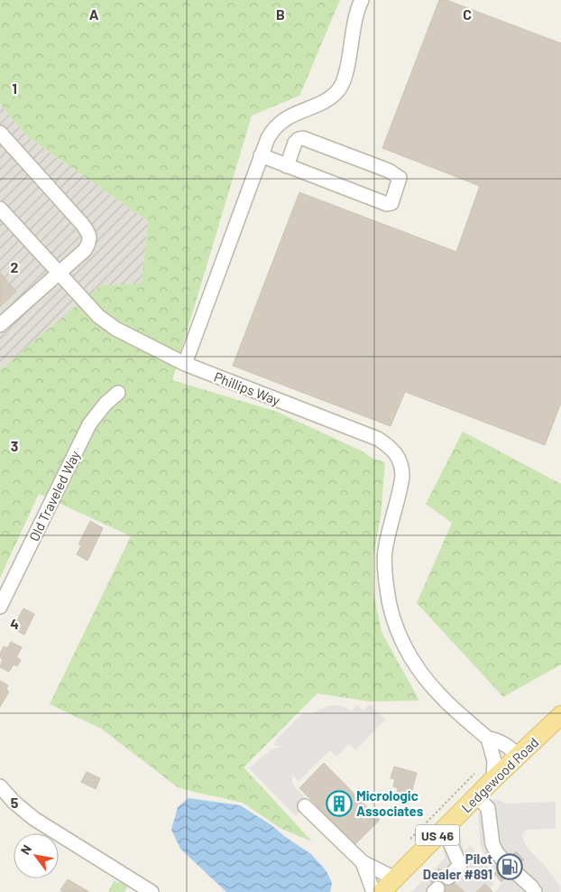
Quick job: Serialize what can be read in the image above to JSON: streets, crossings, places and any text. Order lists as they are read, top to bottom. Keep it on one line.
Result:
{"streets":{"main road":["Ledgewood Road","US 46"],"street":["Phillips Way","Old Traveled Way"]},"crossings":[["Phillips Way","Ledgewood Road"]],"places":{"building":["Micrologic Associates"],"fuel station":["Pilot Dealer #891"]},"north":"top left","grid":{"columns":["A","B","C"],"rows":["1","2","3","4","5"]}}
